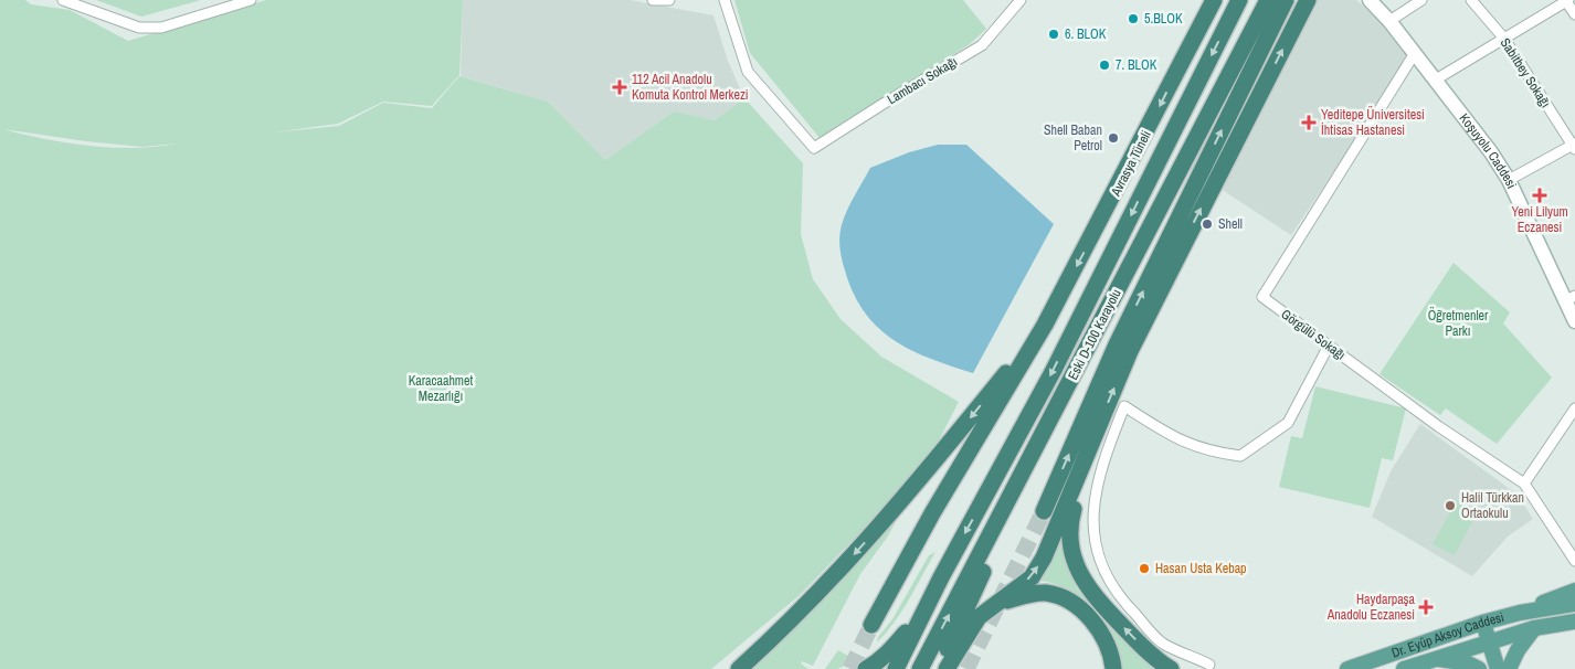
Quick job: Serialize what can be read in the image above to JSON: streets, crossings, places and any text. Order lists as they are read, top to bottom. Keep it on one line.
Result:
{"streets":{"highway":["Avrasya Tüneli","Eski D-100 Karayolu"],"main road":["Koşuyolu Caddesi","Dr. Eyüp Aksoy Caddesi"],"street":["Sabitbey Sokağı","Lambacı Sokağı","Görgülü Sokağı"]},"crossings":[["Koşuyolu Caddesi","Görgülü Sokağı"]],"parks":["Öğretmenler Parkı","Karacaahmet Mezarlığı"],"places":{"other":["5.BLOK","6. BLOK","7. BLOK","Shell Baban Petrol","Shell","Halil Türkkan Ortaokulu","Hasan Usta Kebap"],"health":["112 Acil Anadolu Komuta Kontrol Merkezi","Yeditepe Üniversitesi İhtisas Hastanesi","Yeni Lilyum Eczanesi","Haydarpaşa Anadolu Eczanesi"]}}
